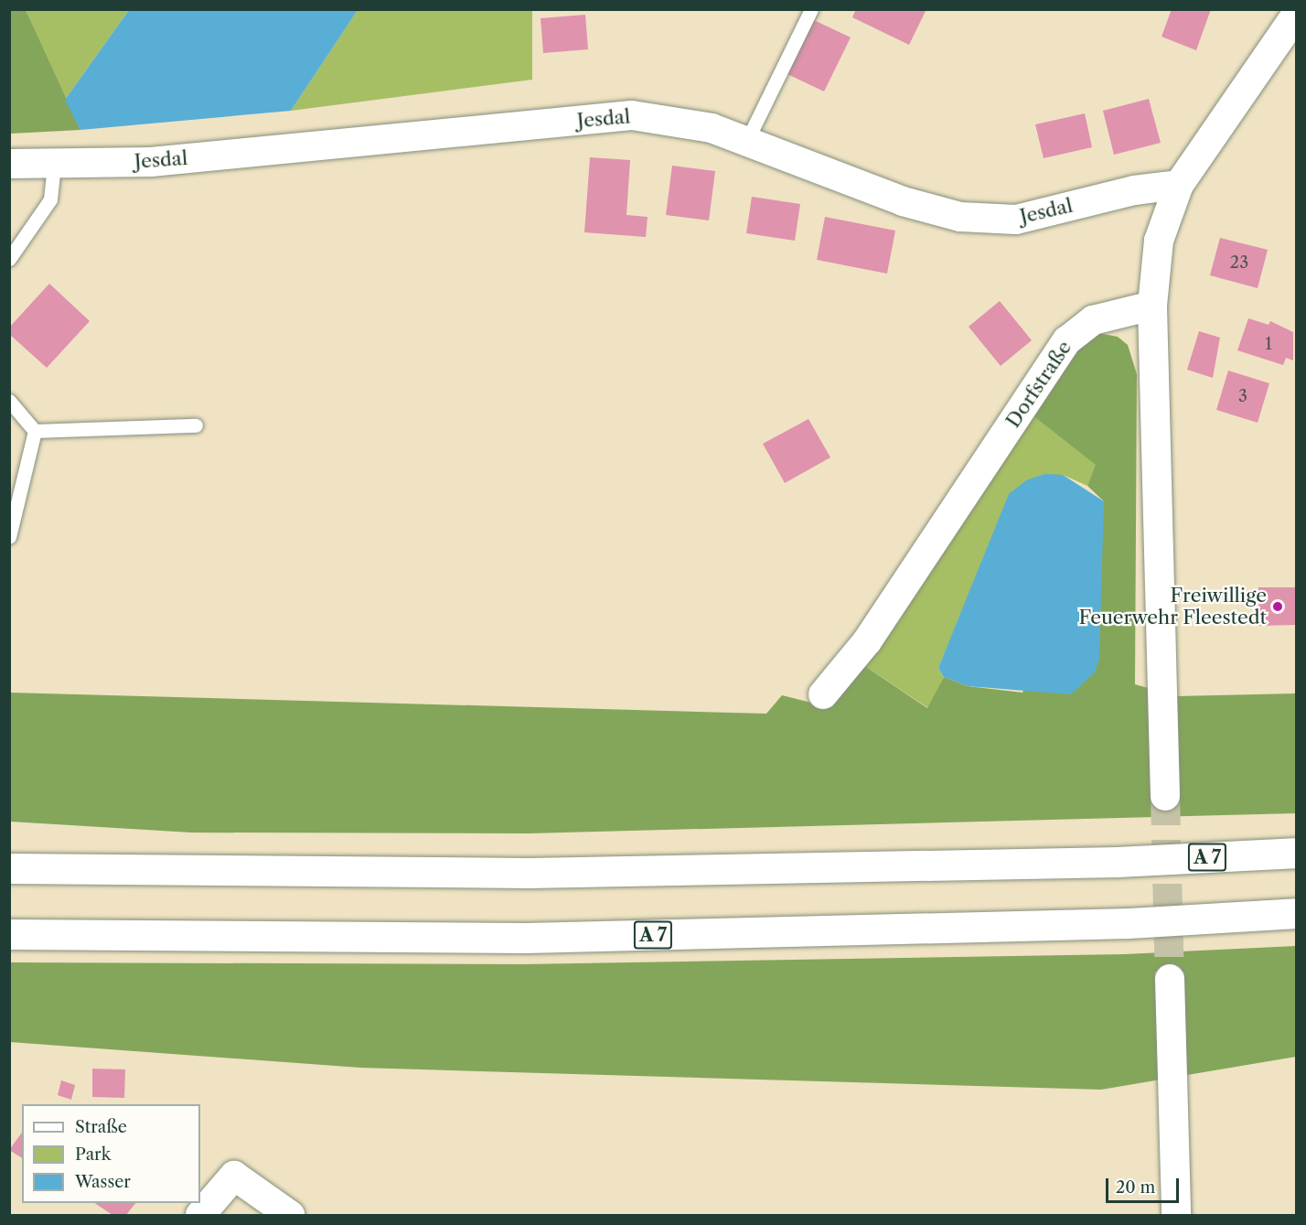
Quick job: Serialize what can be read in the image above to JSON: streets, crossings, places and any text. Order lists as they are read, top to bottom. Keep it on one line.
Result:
{"streets":{"highway":["A 7"],"street":["Jesdal","Dorfstraße"]},"places":["Freiwillige Feuerwehr Fleestedt"],"house_numbers":["23","1","3"],"legend":["Straße","Park","Wasser"],"scale_bar":"20 m"}
